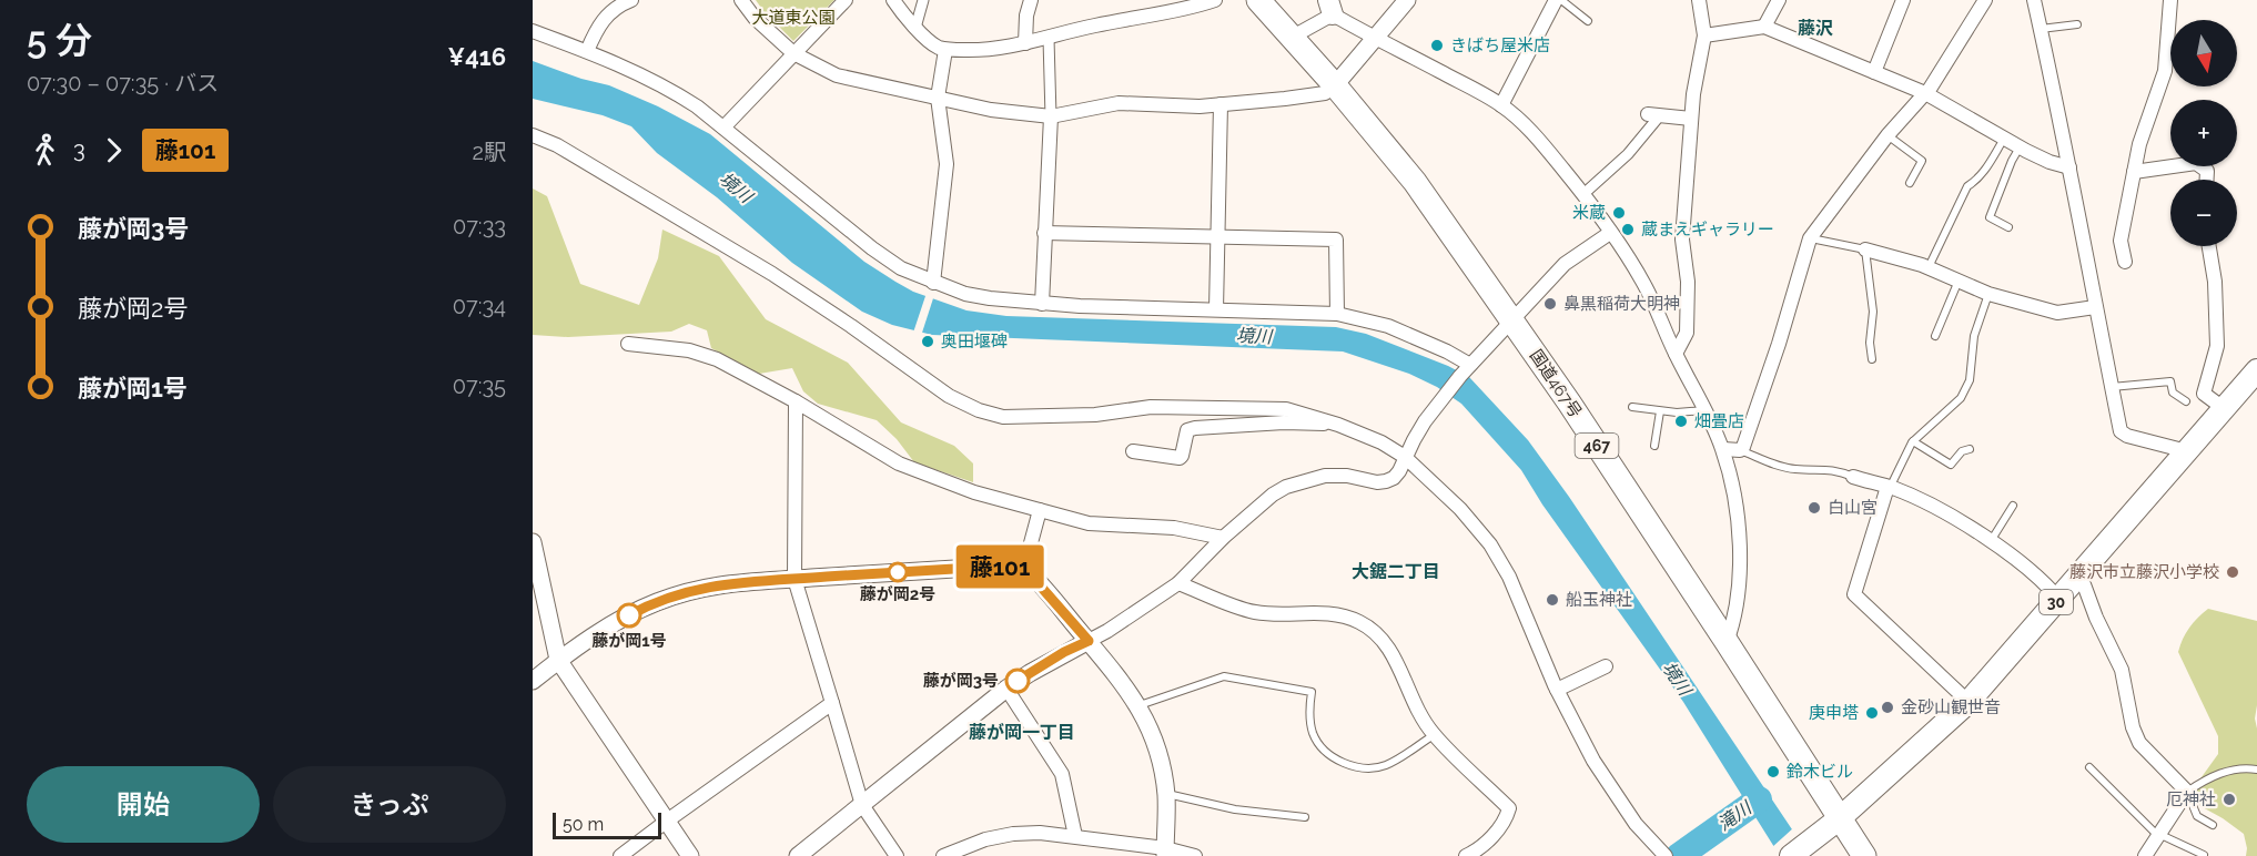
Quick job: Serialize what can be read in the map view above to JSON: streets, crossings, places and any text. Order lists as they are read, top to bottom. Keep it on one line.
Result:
{"streets":{"highway":["国道467号","467"],"main road":["30"]},"crossings":[["国道467号","30"]],"districts":["藤沢","大鋸二丁目","藤が岡一丁目"],"water":["境川","滝川"],"parks":["大道東公園"],"places":["きばち屋米店","米蔵","蔵まえギャラリー","鼻黒稲荷大明神","奥田堰碑","畑畳店","白山宮","藤が岡2号","藤沢市立藤沢小学校","船玉神社","藤が岡1号","藤が岡3号","金砂山観世音","庚申塔","鈴木ビル","厄神社"],"lines":["bus line 藤101"],"scale_bar":"50 m","north":"bottom","page":{"heading":["5 分","07:30 – 07:35 · バス","¥416"],"on_map":"藤101","map_buttons":["+","−"],"legs":["3","藤101","2駅"],"list":[{"name":"藤が岡3号","value":"07:33"},{"name":"藤が岡2号","value":"07:34"},{"name":"藤が岡1号","value":"07:35"}],"buttons":["開始","きっぷ"],"scale":"50 m"}}
